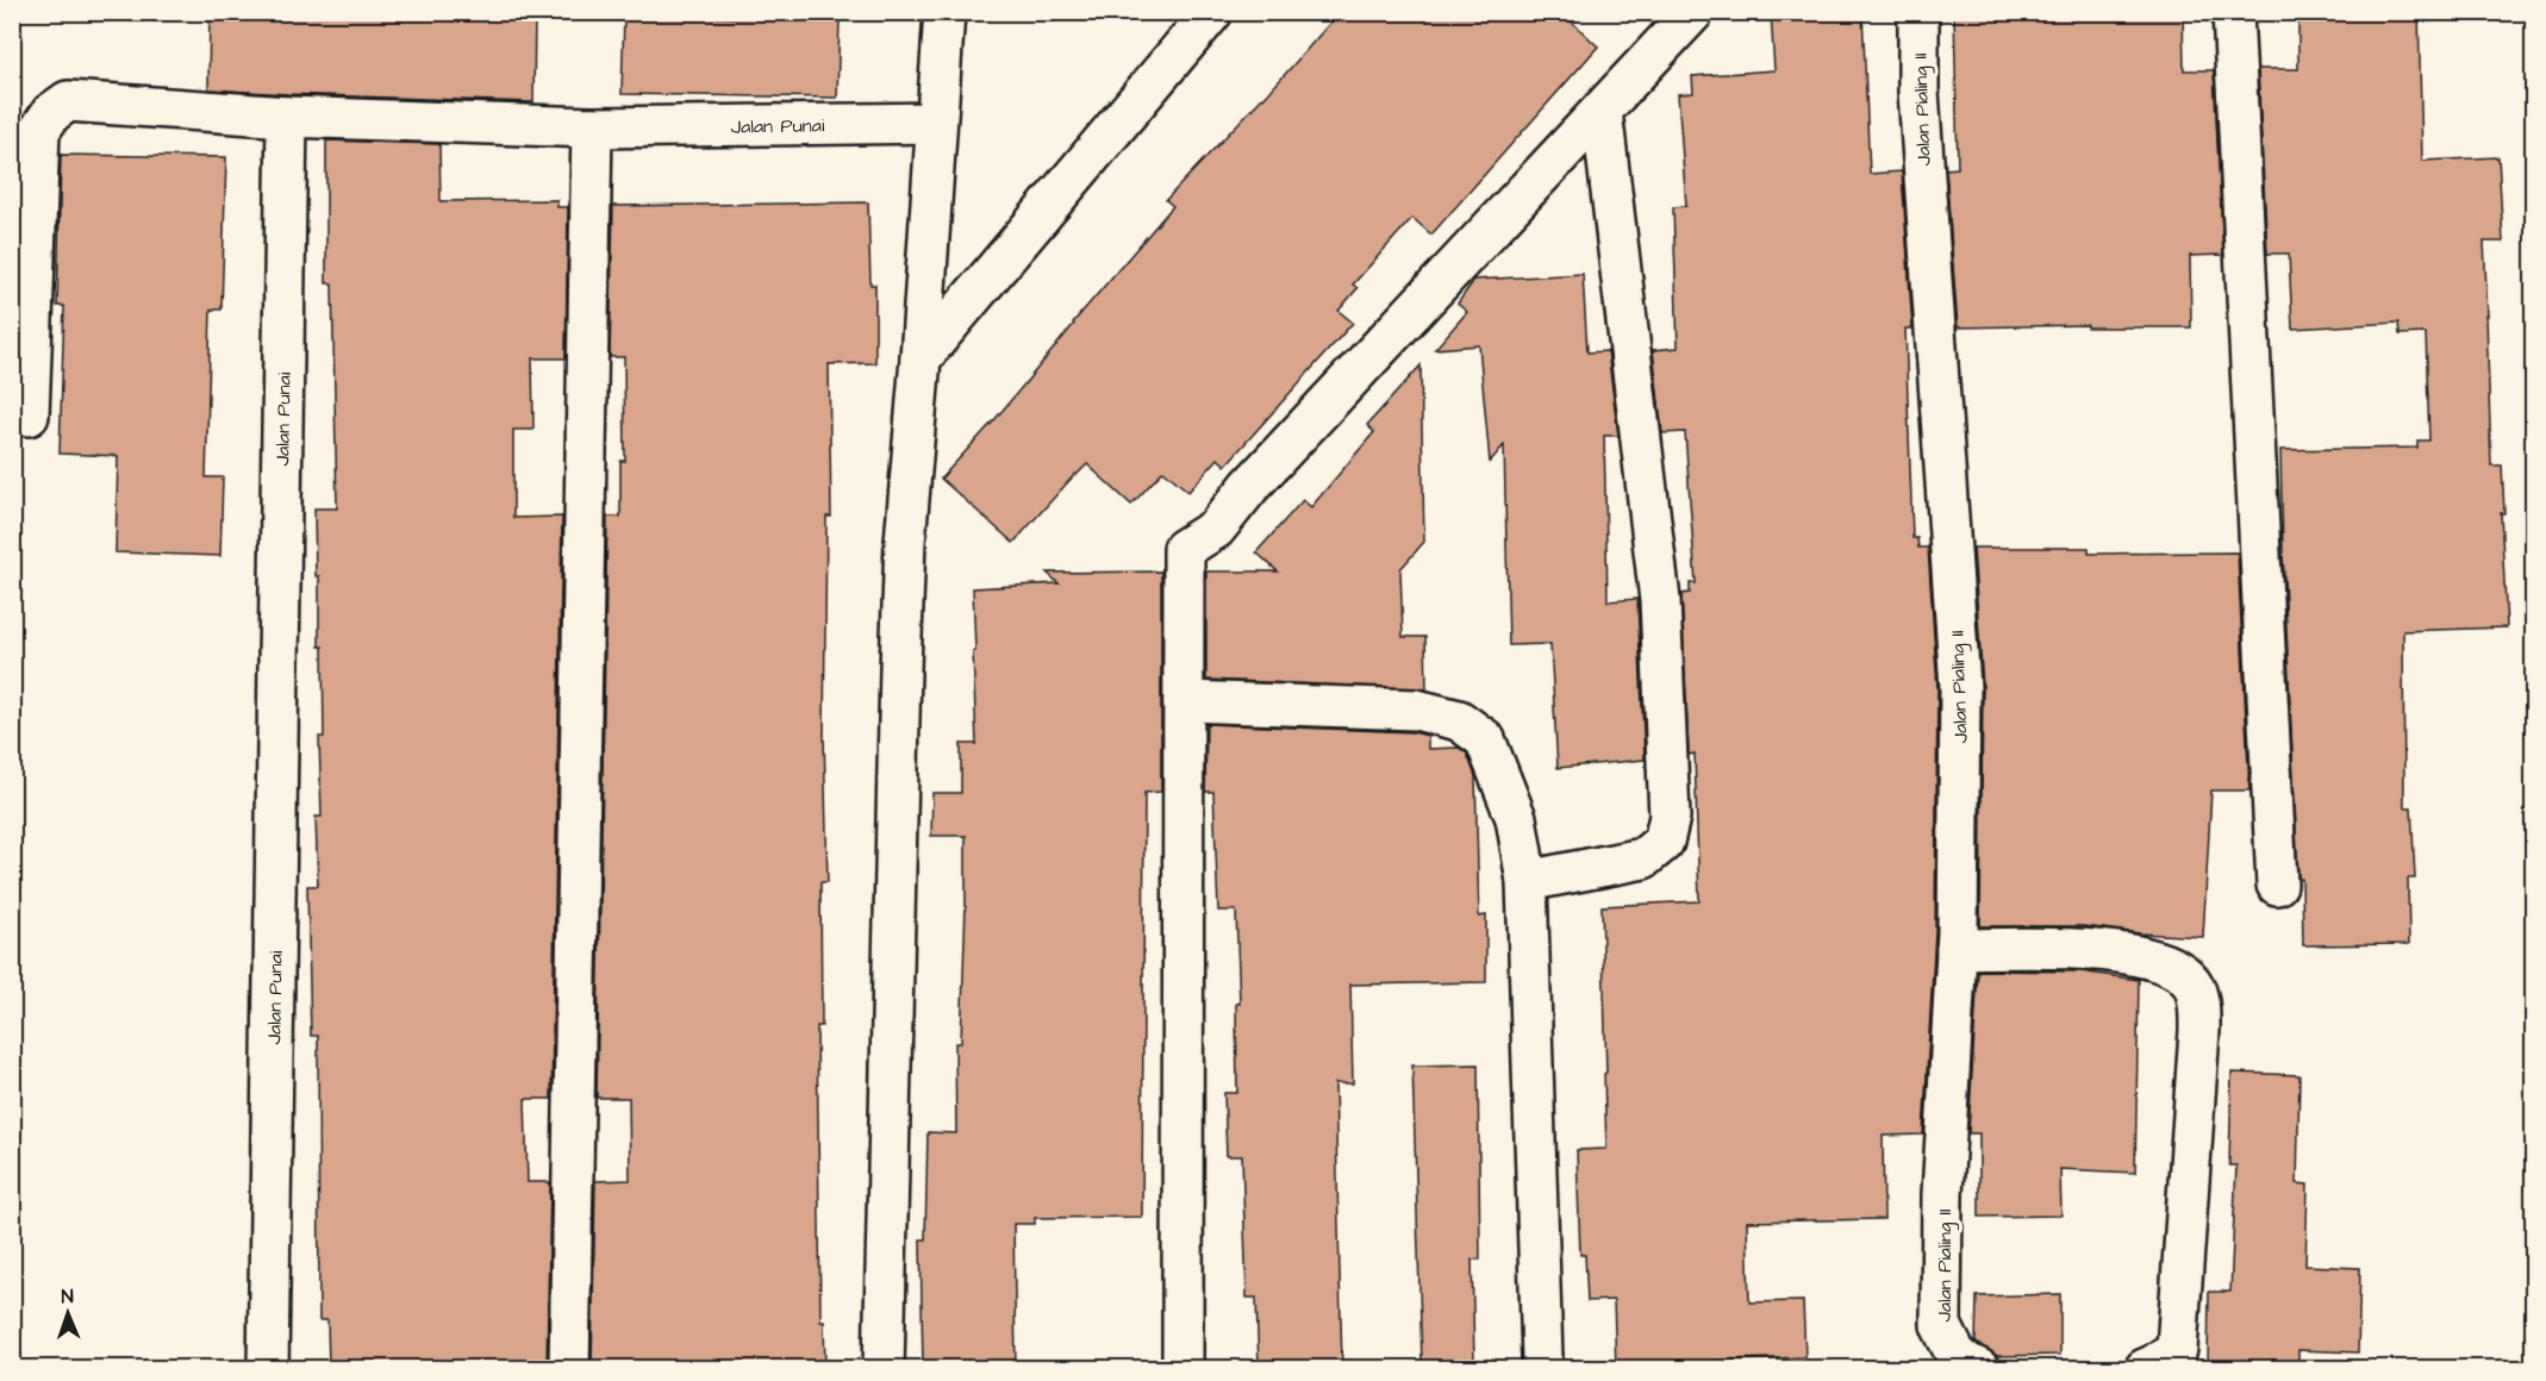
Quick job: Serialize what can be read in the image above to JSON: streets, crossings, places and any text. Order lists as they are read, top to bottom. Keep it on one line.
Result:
{"streets":{"street":["Jalan Pialing II","Jalan Punai"]},"north":"top"}
